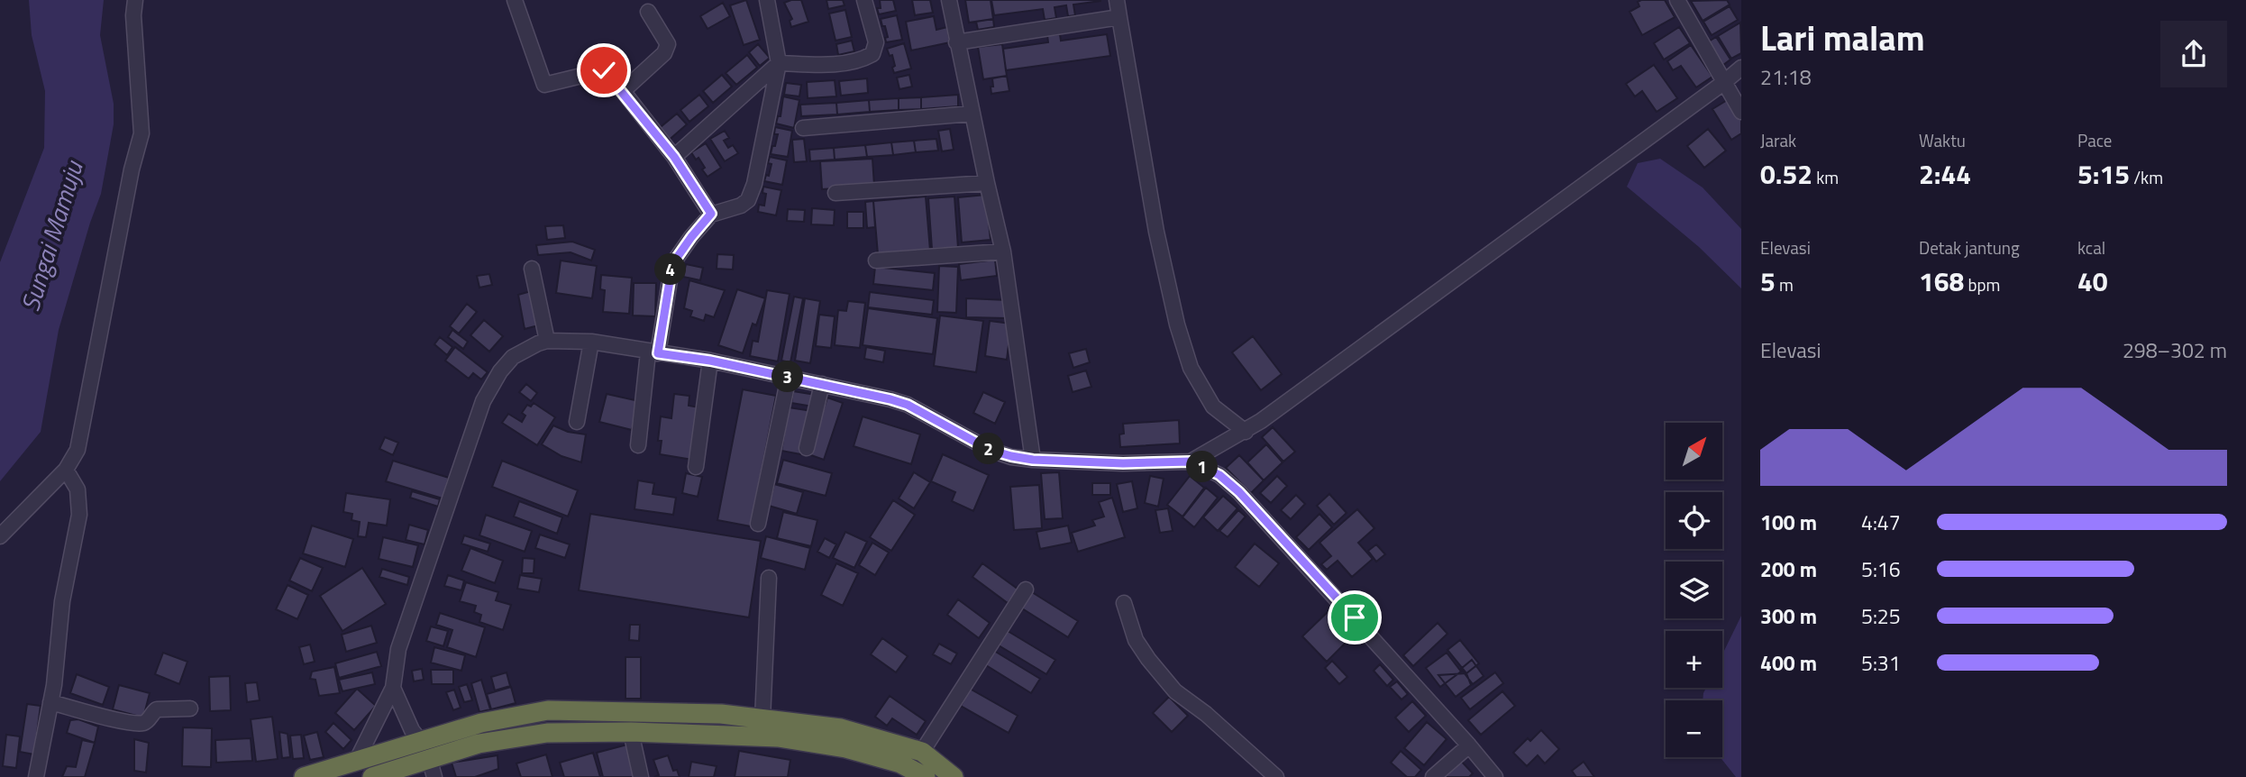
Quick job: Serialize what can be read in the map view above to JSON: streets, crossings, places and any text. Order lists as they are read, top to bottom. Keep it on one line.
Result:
{"water":["Sungai Mamuju"],"north":"top right","page":{"heading":["Lari malam","21:18"],"stats":[["Jarak","0.52 km"],["Waktu","2:44"],["Pace","5:15 /km"],["Elevasi","5 m"],["Detak jantung","168 bpm"],["kcal","40"]],"pins":["4","3","2","1"],"chart":["Elevasi","298–302 m"],"map_buttons":["+","−"],"list":[{"name":"100 m","note":"4:47"},{"name":"200 m","note":"5:16"},{"name":"300 m","note":"5:25"},{"name":"400 m","note":"5:31"}]}}
